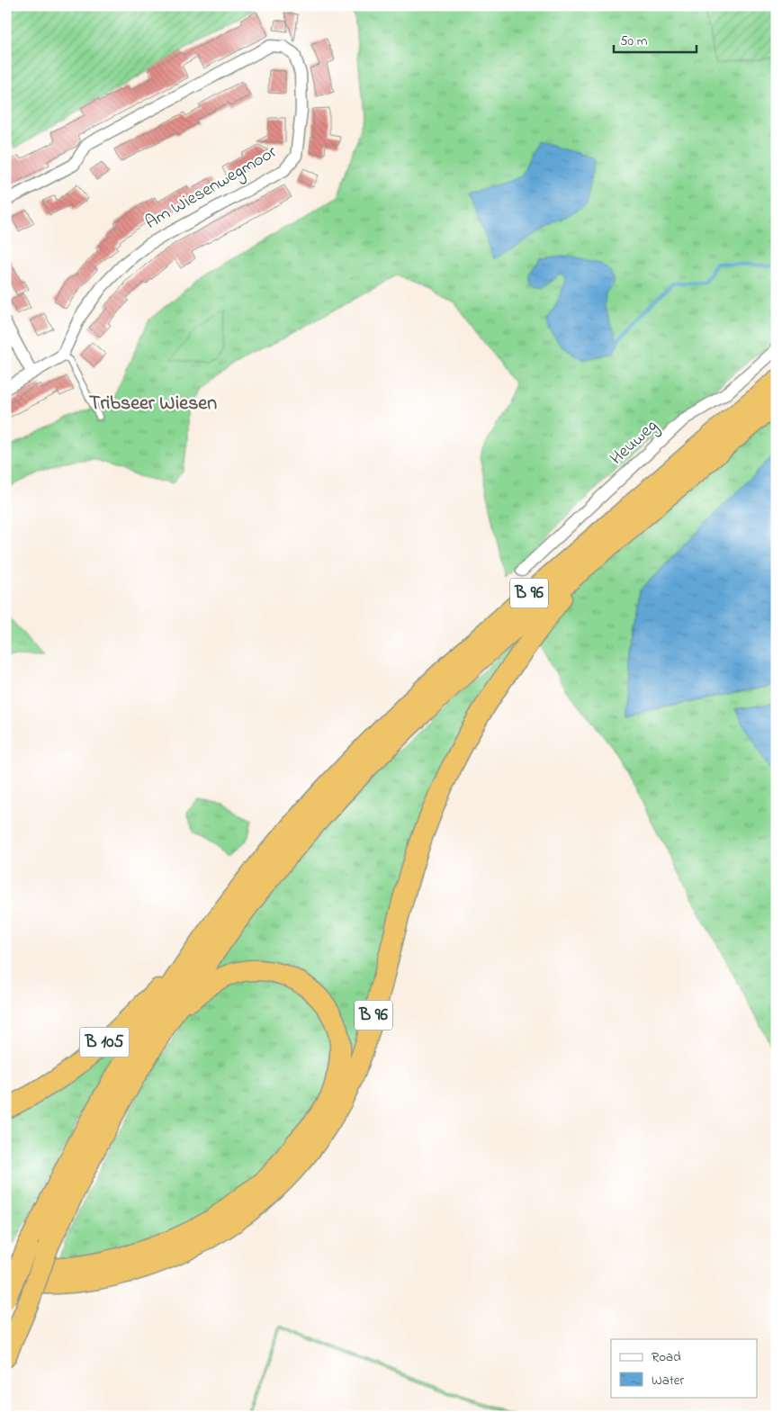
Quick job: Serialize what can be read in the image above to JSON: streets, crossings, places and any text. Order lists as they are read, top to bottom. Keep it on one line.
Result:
{"streets":{"highway":["B 96","B 105"],"street":["Am Wiesenwegmoor","Heuweg"]},"crossings":[["B 96","B 105"]],"districts":["Tribseer Wiesen"],"legend":["Road","Water"],"scale_bar":"50 m"}
